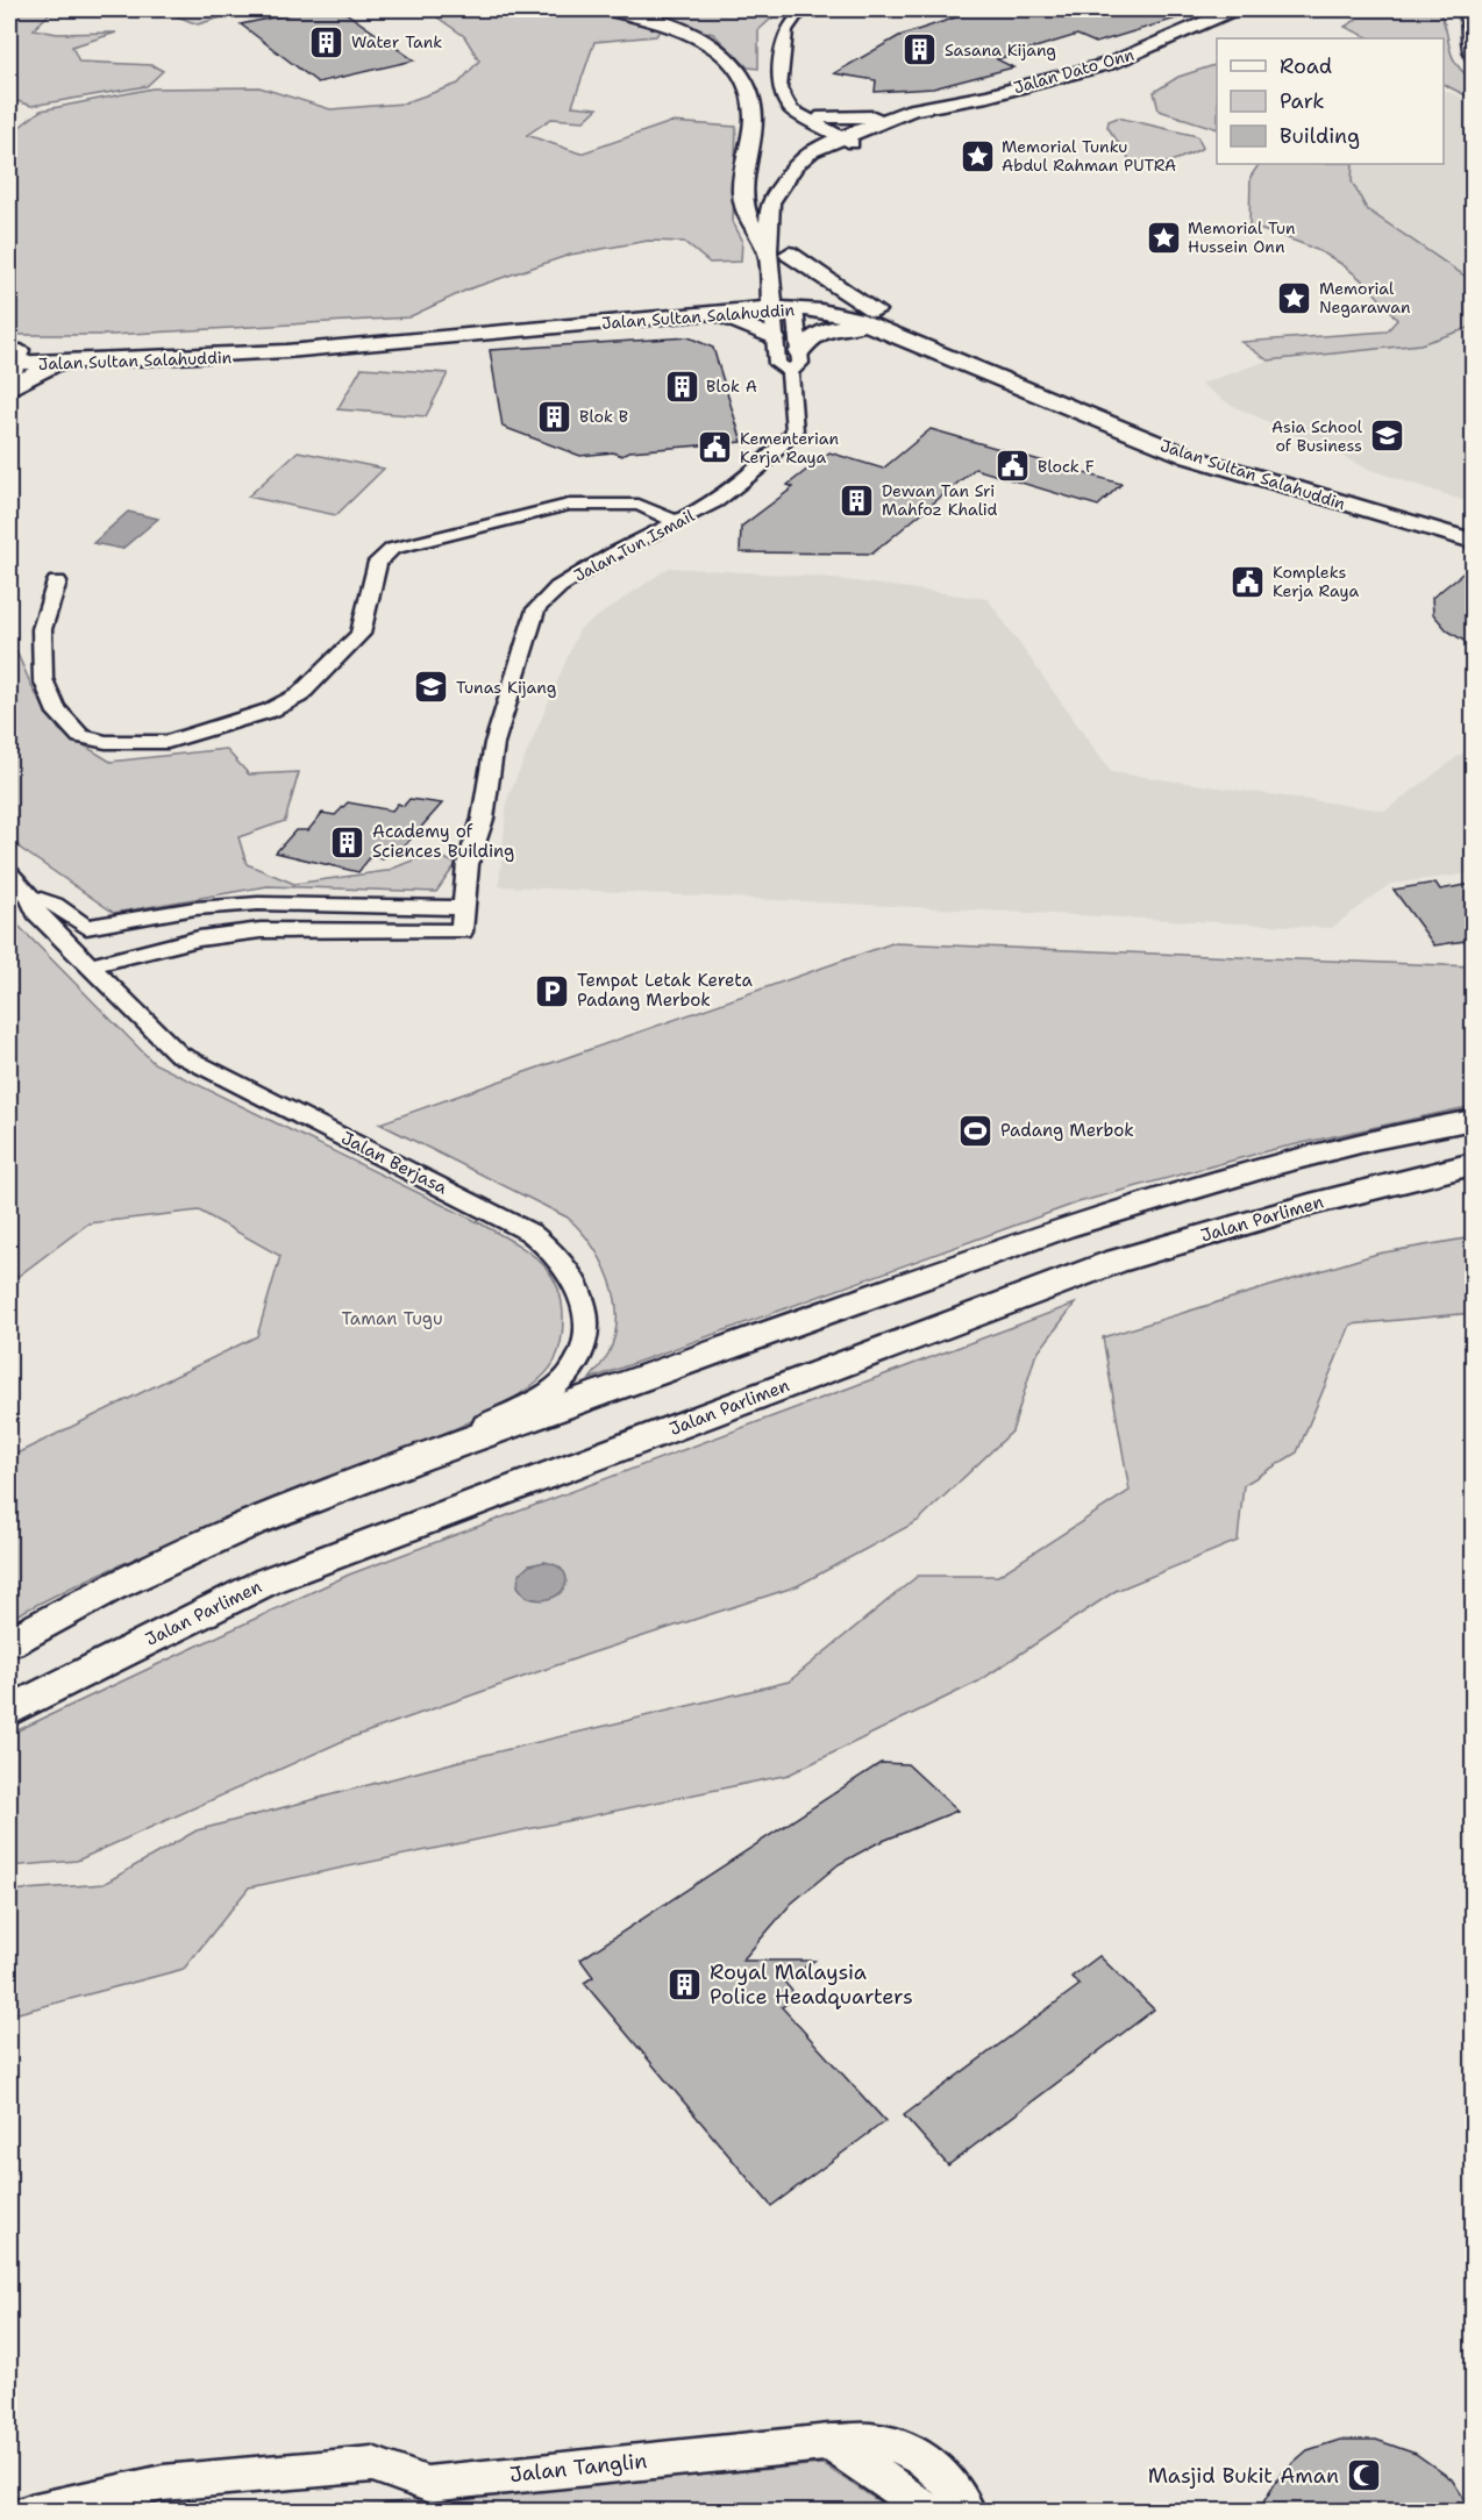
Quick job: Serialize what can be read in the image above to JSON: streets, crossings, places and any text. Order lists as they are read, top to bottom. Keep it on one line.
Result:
{"streets":{"street":["Jalan Dato Onn","Jalan Sultan Salahuddin","Jalan Tun Ismail","Jalan Berjasa","Jalan Parlimen","Jalan Tanglin"]},"crossings":[["Jalan Sultan Salahuddin","Jalan Tun Ismail"],["Jalan Tun Ismail","Jalan Berjasa"]],"parks":["Taman Tugu"],"places":{"building":["Water Tank","Sasana Kijang","Blok A","Blok B","Dewan Tan Sri Mahfoz Khalid","Academy of Sciences Building","Royal Malaysia Police Headquarters"],"place":["Memorial Tunku Abdul Rahman PUTRA","Memorial Tun Hussein Onn","Memorial Negarawan"],"school or university":["Asia School of Business","Tunas Kijang"],"public building":["Kementerian Kerja Raya","Block F","Kompleks Kerja Raya"],"parking":["Tempat Letak Kereta Padang Merbok"],"sports":["Padang Merbok"],"mosque":["Masjid Bukit Aman"]},"legend":["Road","Park","Building"]}
